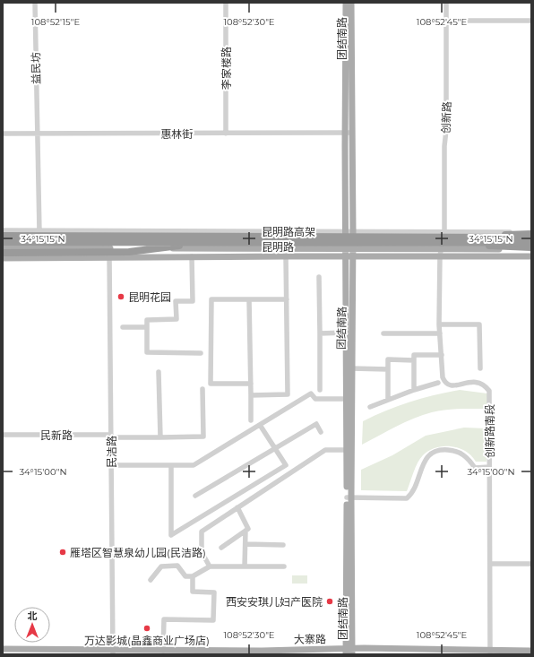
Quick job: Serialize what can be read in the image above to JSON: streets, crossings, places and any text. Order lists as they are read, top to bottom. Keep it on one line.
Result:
{"streets":{"highway":["昆明路高架"],"main road":["团结南路","昆明路","大寨路"],"street":["益民坊","李家楼路","创新路","惠林街","创新路南段","民新路","民洁路"]},"crossings":[["团结南路","惠林街"],["团结南路","昆明路"],["团结南路","大寨路"],["益民坊","惠林街"],["益民坊","昆明路"],["李家楼路","惠林街"],["创新路","昆明路"],["创新路","创新路南段"],["昆明路","创新路南段"],["昆明路","民洁路"],["创新路南段","大寨路"],["民新路","民洁路"],["民洁路","大寨路"]],"places":["昆明花园","雁塔区智慧泉幼儿园(民洁路)","西安安琪儿妇产医院","万达影城(晶鑫商业广场店)"],"north":"top","coordinates":["108°52'15\"E","108°52'30\"E","108°52'45\"E","34°15'15\"N","34°15'00\"N"]}
